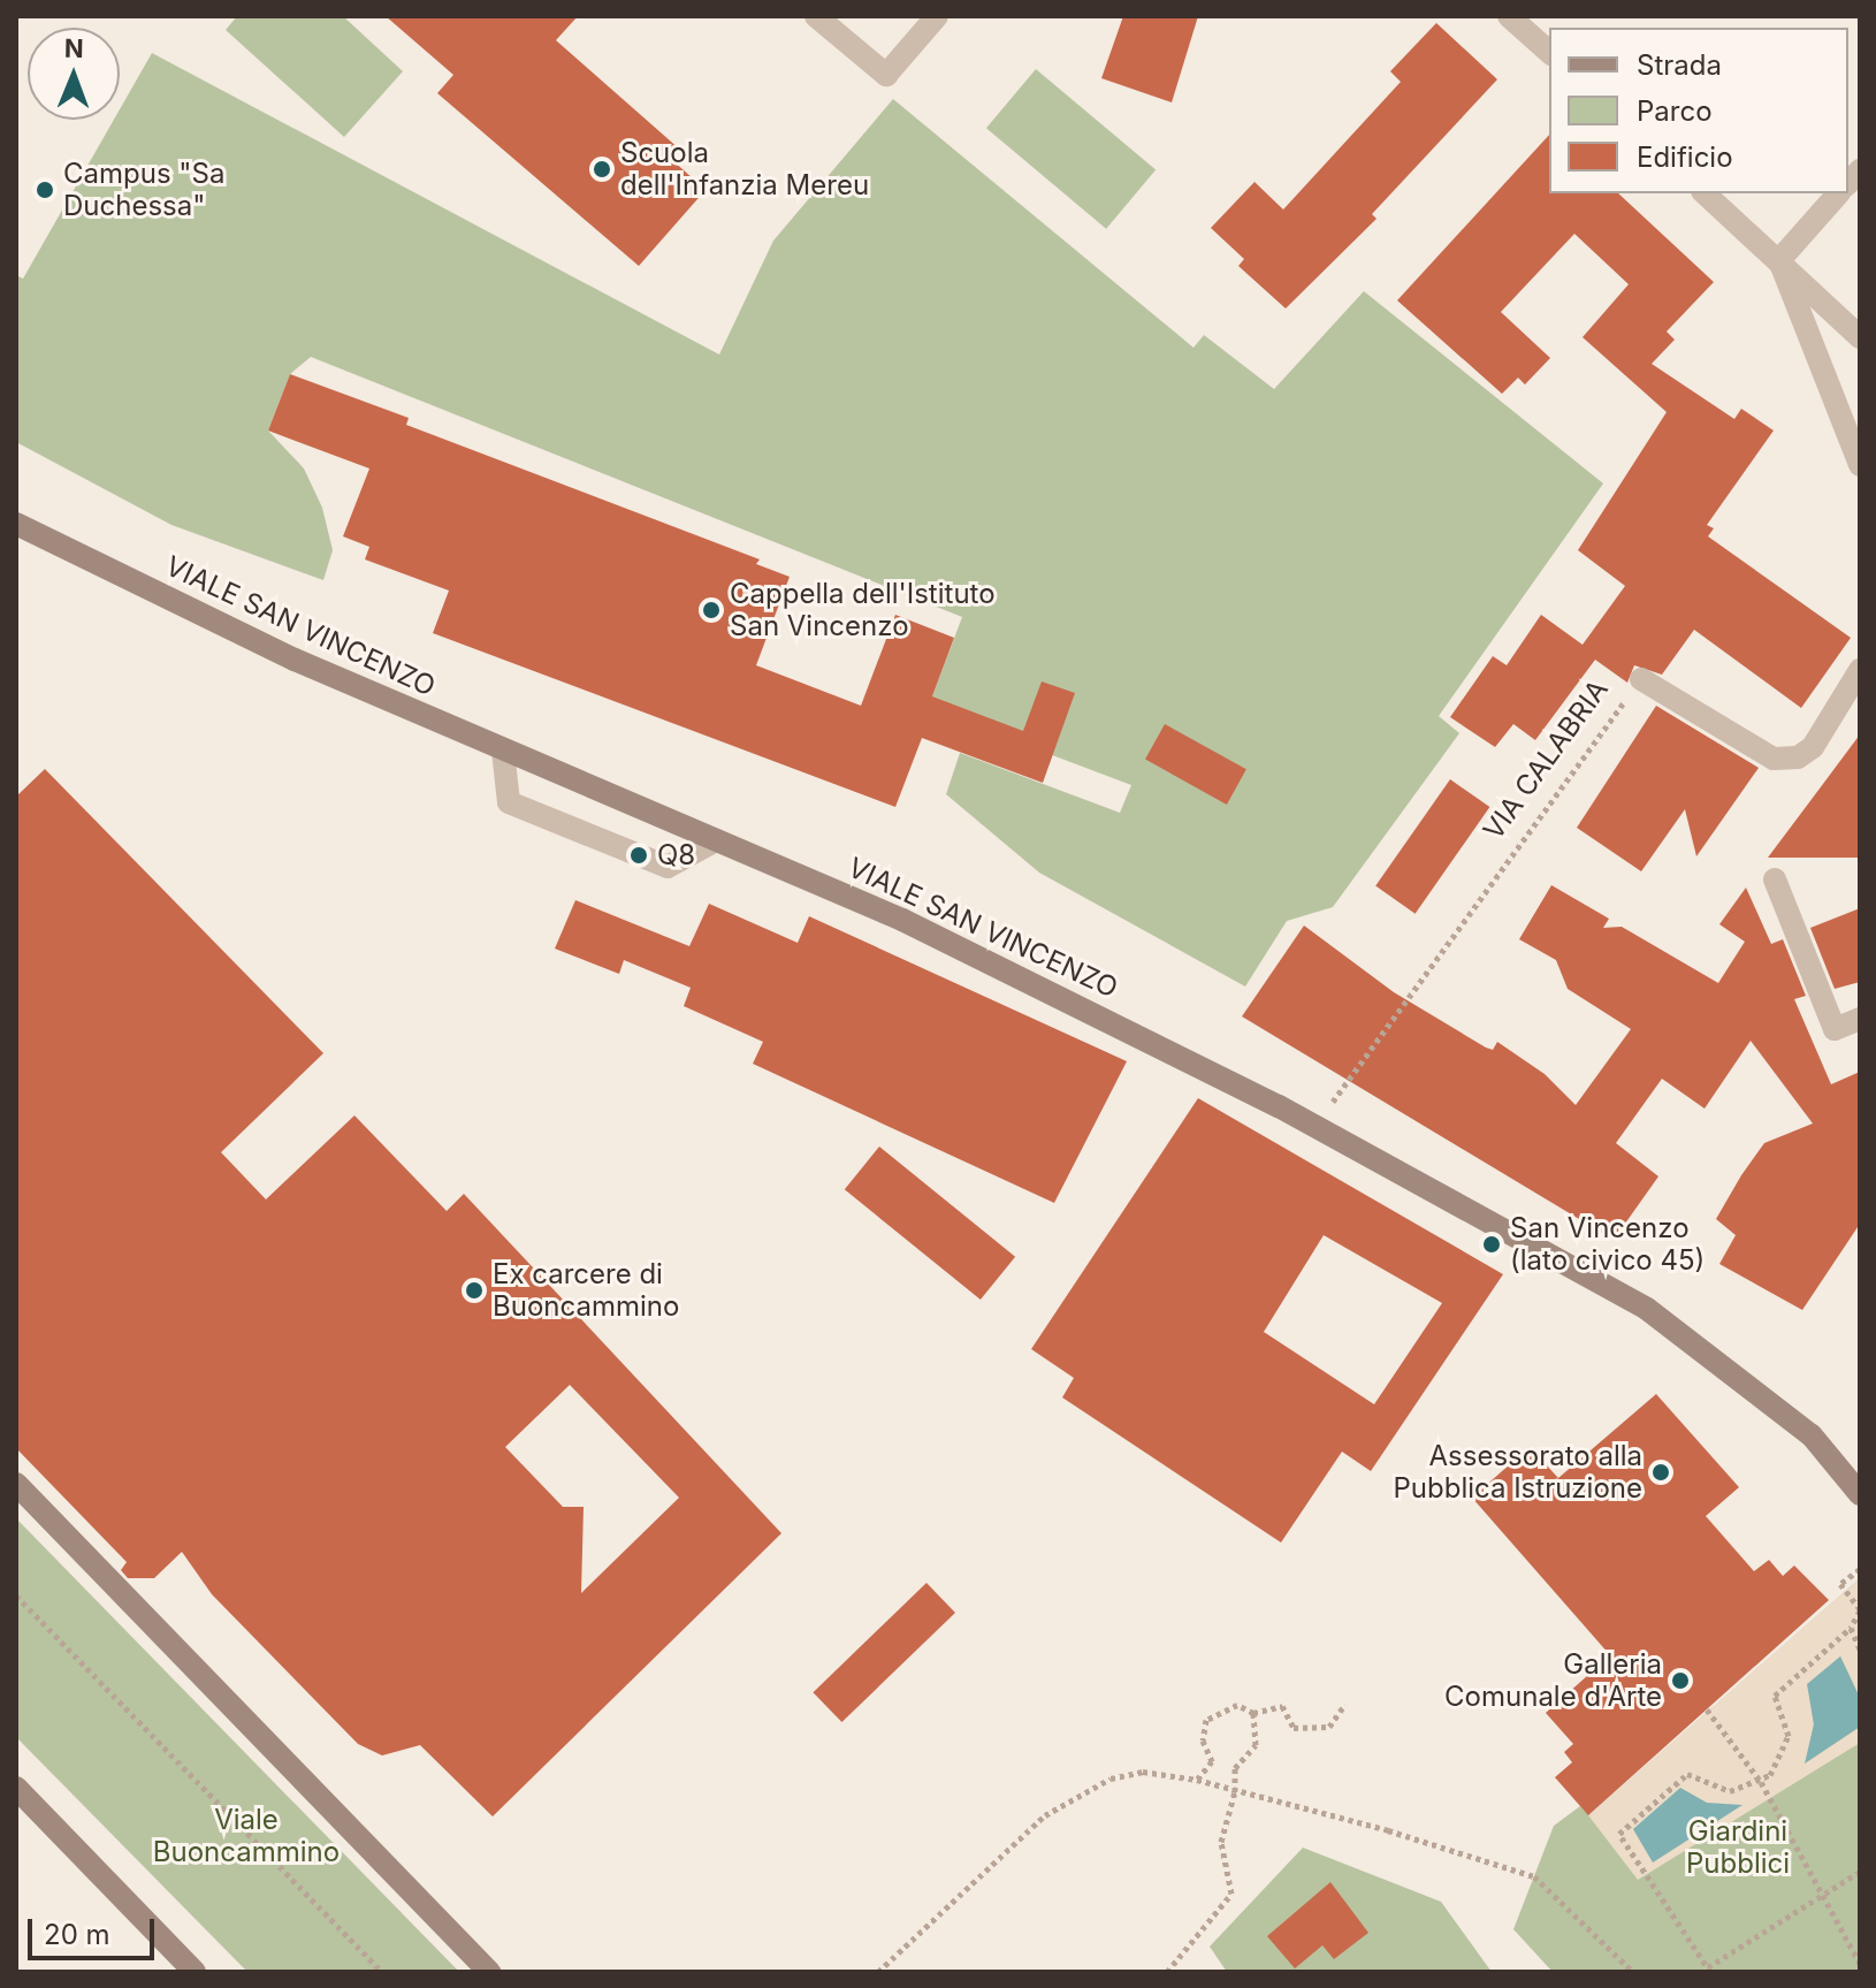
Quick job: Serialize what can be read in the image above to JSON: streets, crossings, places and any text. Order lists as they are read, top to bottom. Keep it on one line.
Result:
{"streets":{"street":["VIALE SAN VINCENZO","VIA CALABRIA"]},"parks":["Viale Buoncammino","Giardini Pubblici"],"places":["Scuola dell'Infanzia Mereu","Campus \"Sa Duchessa\"","Cappella dell'Istituto San Vincenzo","Q8","San Vincenzo (lato civico 45)","Ex carcere di Buoncammino","Assessorato alla Pubblica Istruzione","Galleria Comunale d'Arte"],"legend":["Strada","Parco","Edificio"],"scale_bar":"20 m","north":"top"}
